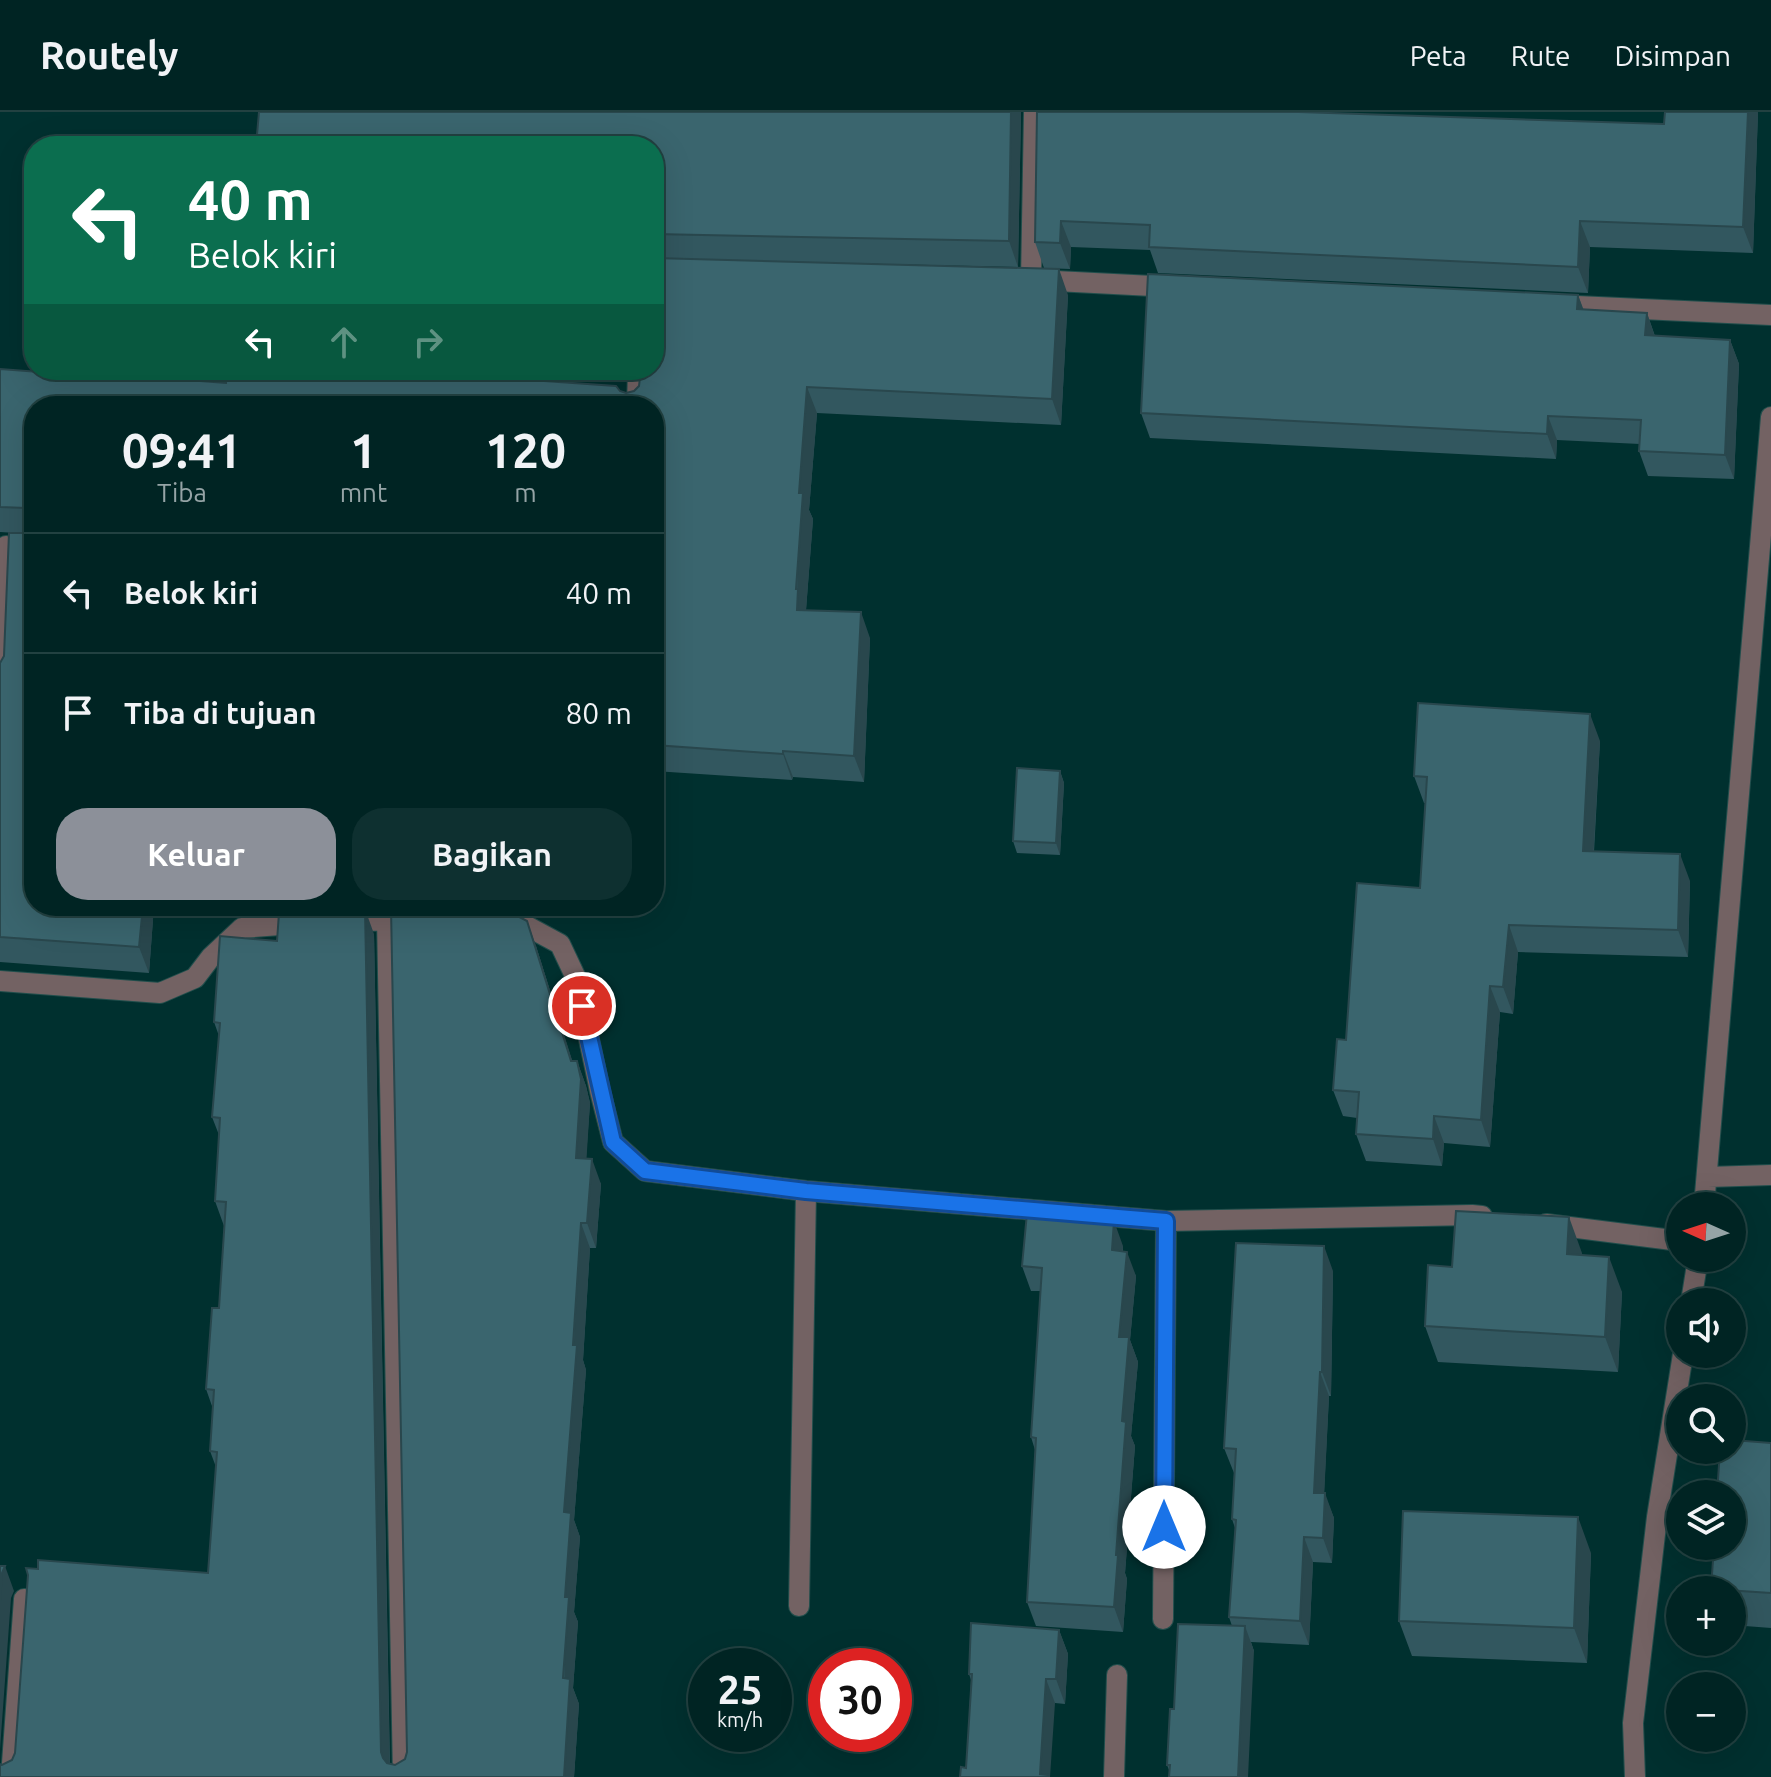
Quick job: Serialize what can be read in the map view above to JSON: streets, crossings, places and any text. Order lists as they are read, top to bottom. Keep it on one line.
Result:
{"north":"left","page":{"header":"Routely","nav":["Peta","Rute","Disimpan"],"turn":["40 m","Belok kiri"],"eta":["09:41","Tiba","1","mnt","120","m"],"list":[{"name":"Belok kiri","value":"40 m"},{"name":"Tiba di tujuan","value":"80 m"}],"buttons":["Keluar","Bagikan"],"map_buttons":["+","−"],"speed":"25 km/h","limit":"30"}}
